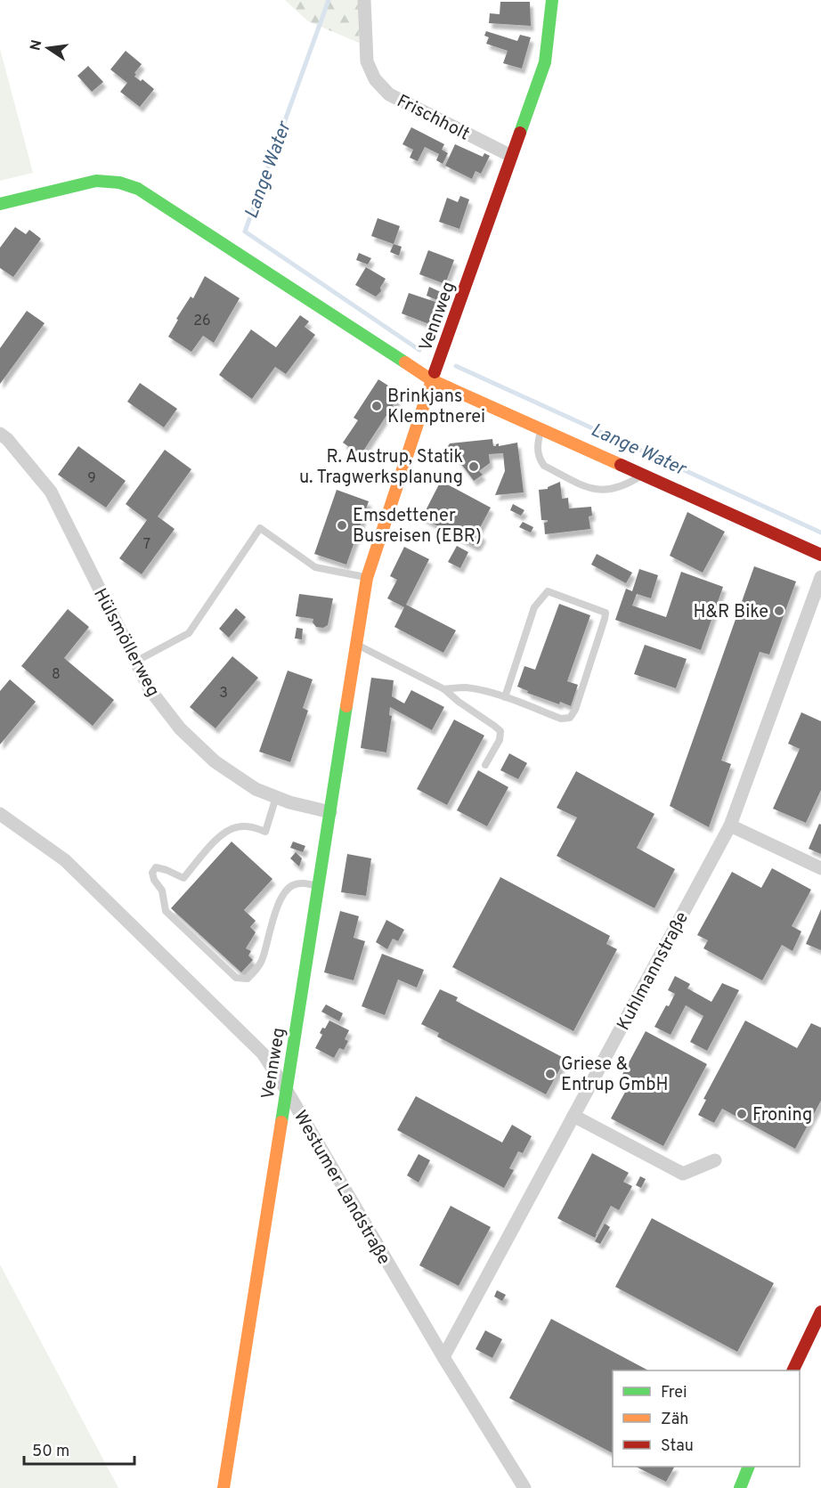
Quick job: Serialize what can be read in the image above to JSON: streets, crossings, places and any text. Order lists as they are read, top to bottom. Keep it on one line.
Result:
{"streets":{"street":["Frischholt","Vennweg","Hülsmöllerweg","Kuhlmannstraße","Westumer Landstraße"]},"crossings":[["Frischholt","Vennweg"],["Vennweg","Hülsmöllerweg"],["Vennweg","Westumer Landstraße"],["Kuhlmannstraße","Westumer Landstraße"]],"water":["Lange Water"],"places":["Brinkjans Klemptnerei","R. Austrup, Statik u. Tragwerksplanung","Emsdettener Busreisen (EBR)","H&R Bike","Griese & Entrup GmbH","Froning"],"house_numbers":["26","9","7","8","3"],"legend":["Frei","Zäh","Stau"],"scale_bar":"50 m","north":"left"}
